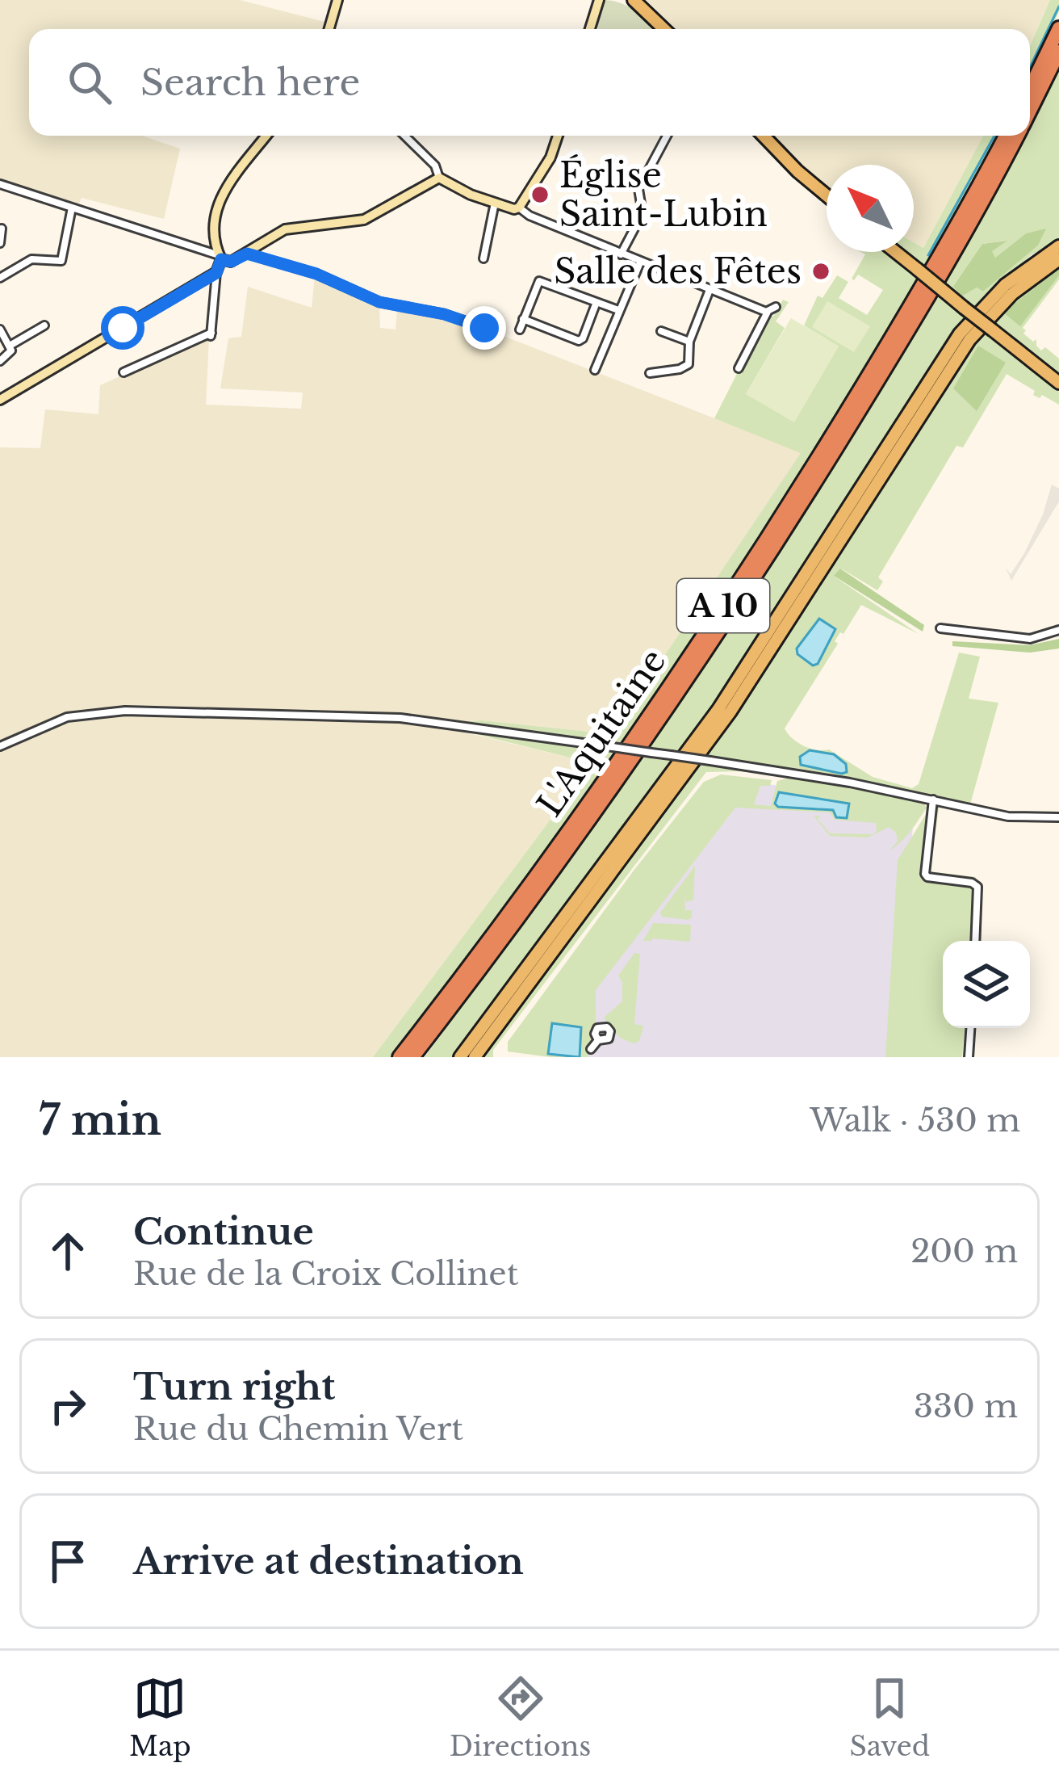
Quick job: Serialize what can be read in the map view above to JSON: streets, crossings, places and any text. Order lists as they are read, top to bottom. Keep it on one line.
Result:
{"streets":{"highway":["A 10","L'Aquitaine"]},"places":["Église Saint-Lubin","Salle des Fêtes"],"north":"top left","page":{"search":"Search here","heading":["7 min","Walk · 530 m"],"list":[["Continue","Rue de la Croix Collinet","200 m"],["Turn right","Rue du Chemin Vert","330 m"],"Arrive at destination"],"nav":["Map","Directions","Saved"]}}
